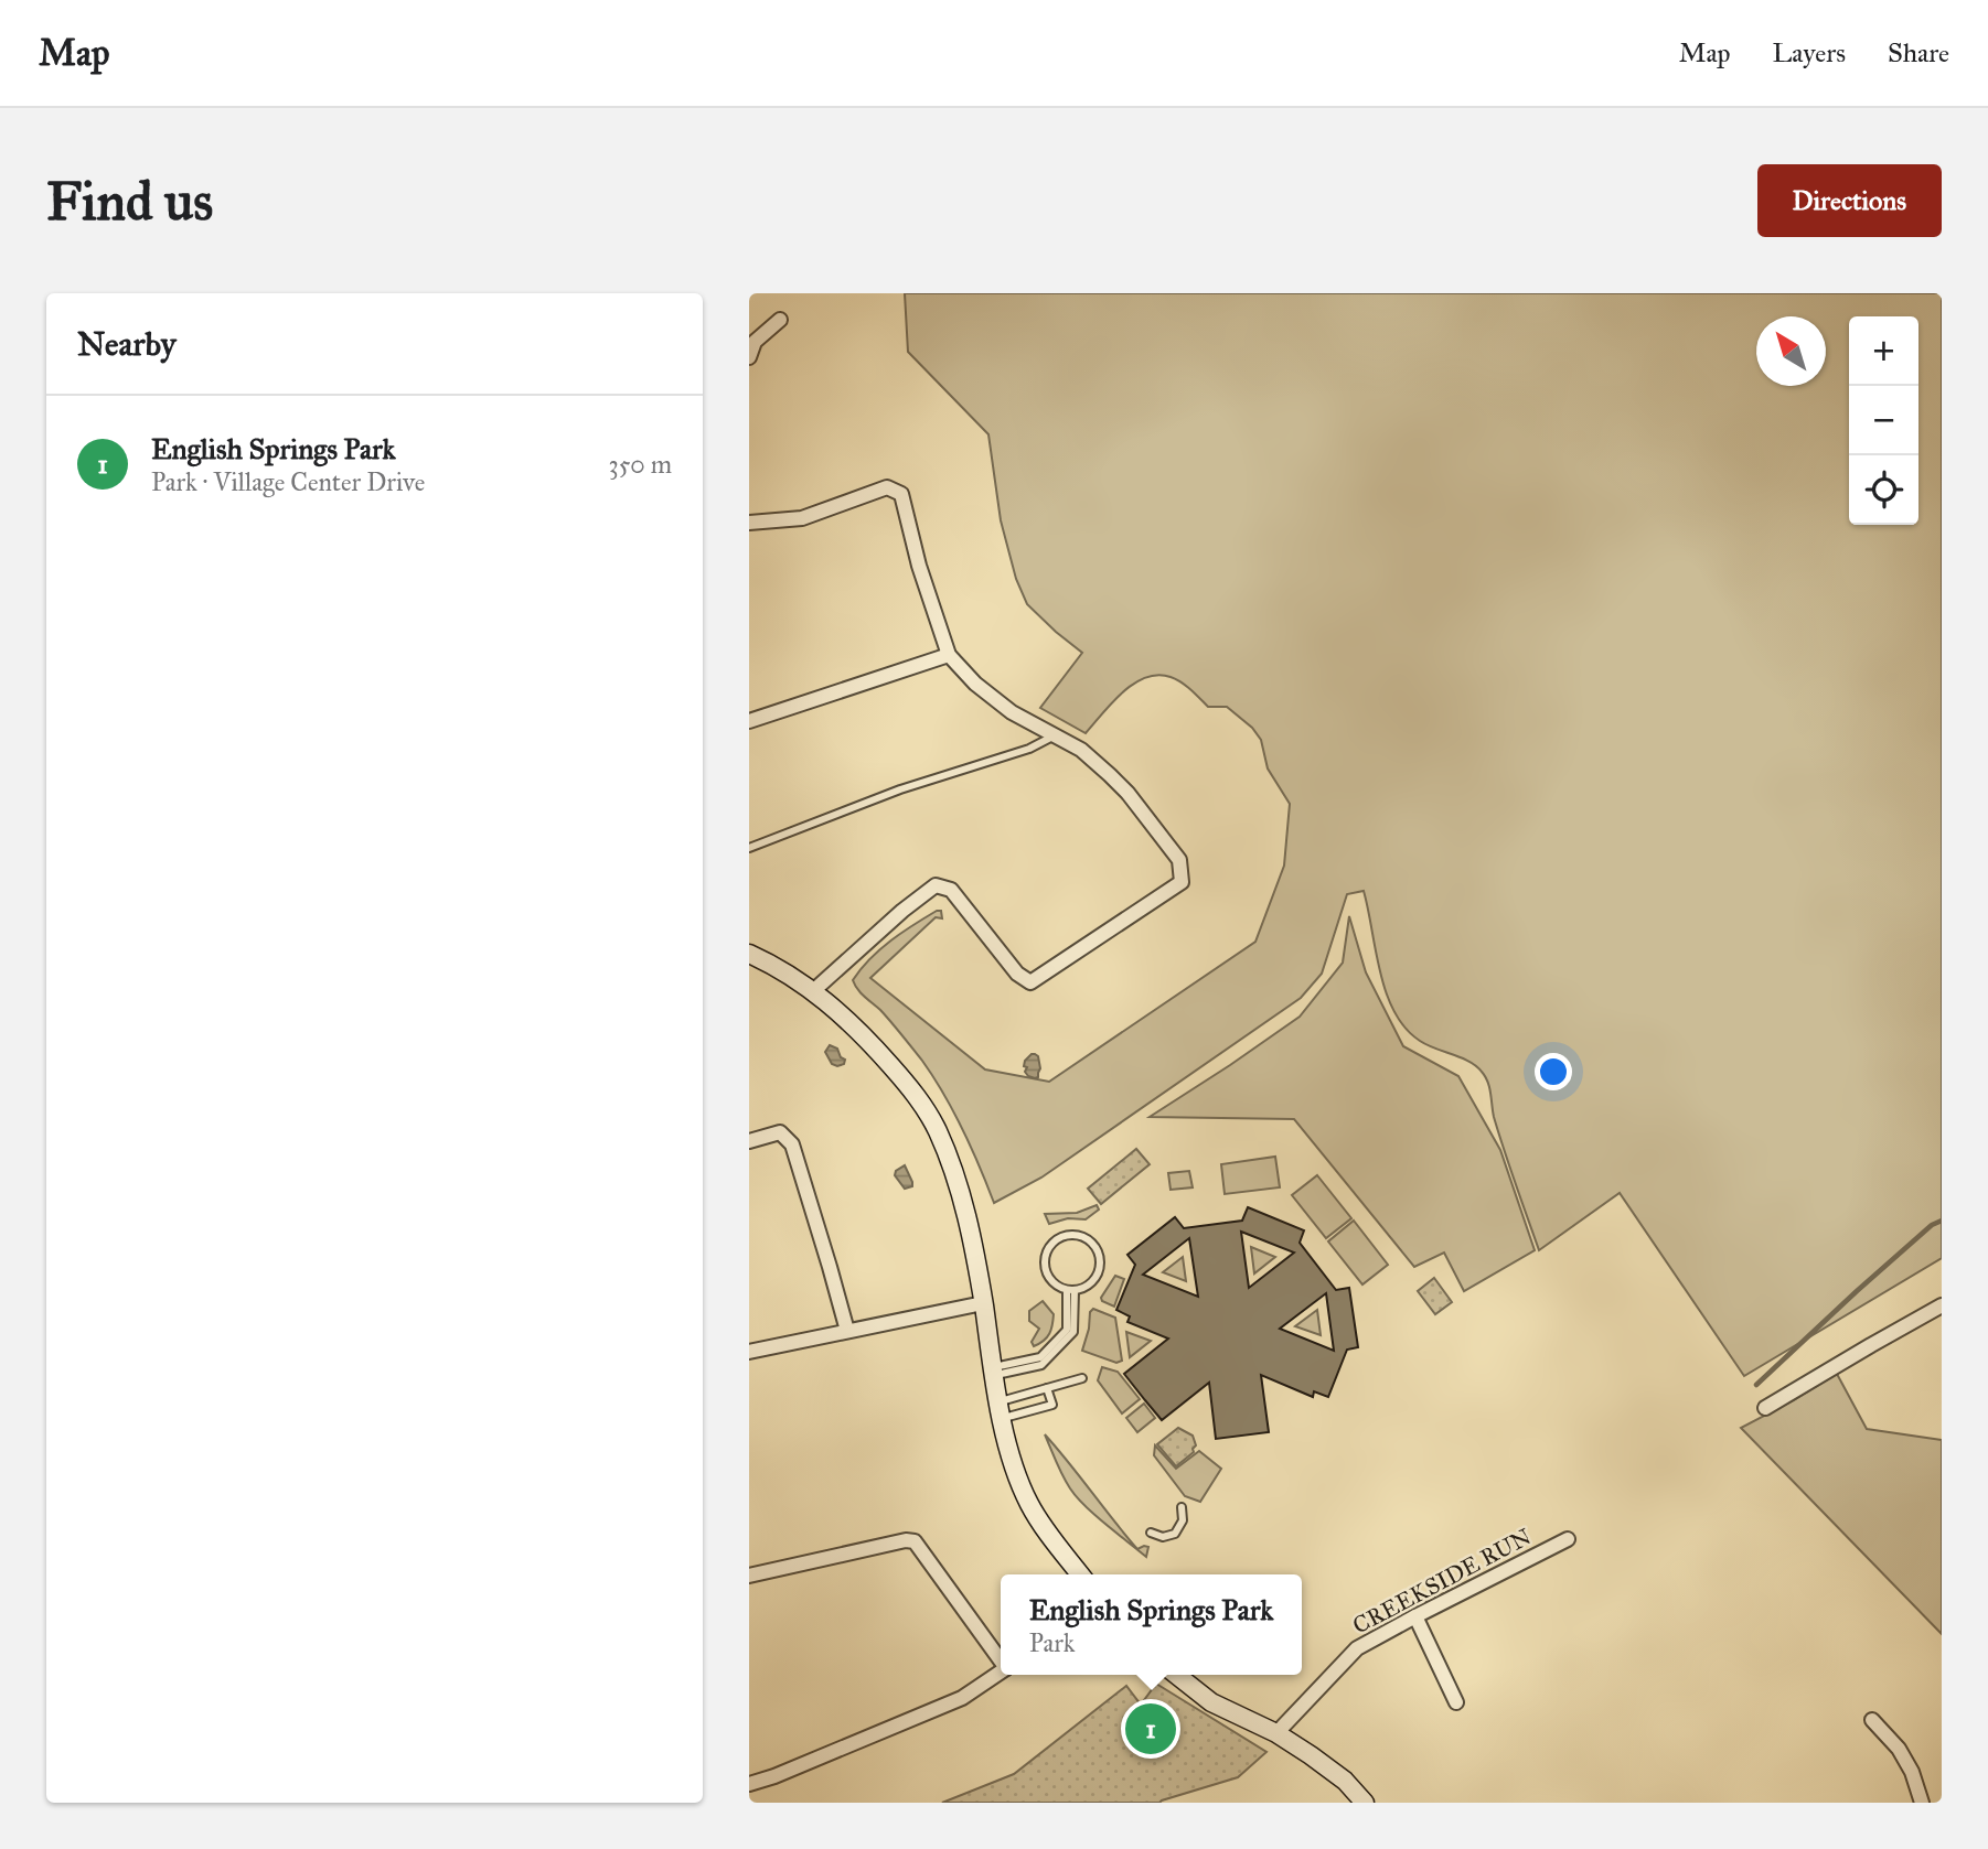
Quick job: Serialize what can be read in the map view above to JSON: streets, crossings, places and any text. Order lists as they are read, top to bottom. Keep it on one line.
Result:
{"streets":{"street":["CREEKSIDE RUN"]},"north":"top left","page":{"header":"Map","nav":["Map","Layers","Share"],"buttons":"Directions","title":"Find us","heading":"Nearby","map_buttons":["+","−"],"list":[{"mark":"1","name":"English Springs Park","note":"Park · Village Center Drive","value":"350 m"}],"popup":["English Springs Park","Park"],"pins":"1"}}
